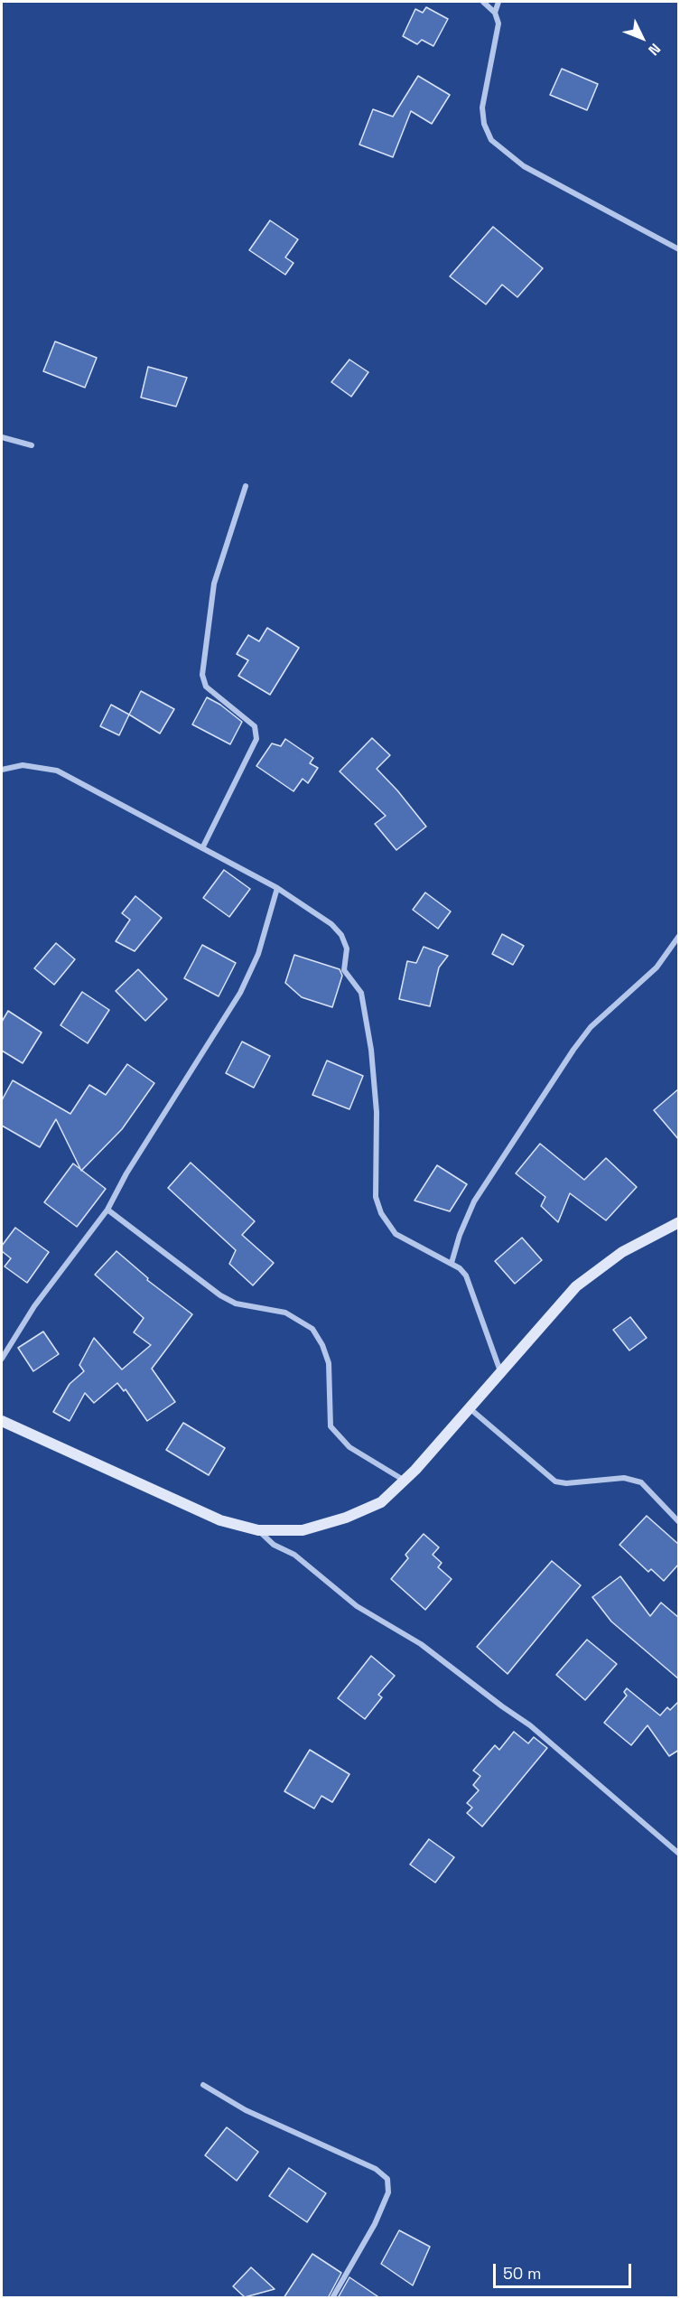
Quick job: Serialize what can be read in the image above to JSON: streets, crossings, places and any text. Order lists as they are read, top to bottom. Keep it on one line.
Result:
{"scale_bar":"50 m","north":"bottom right"}
